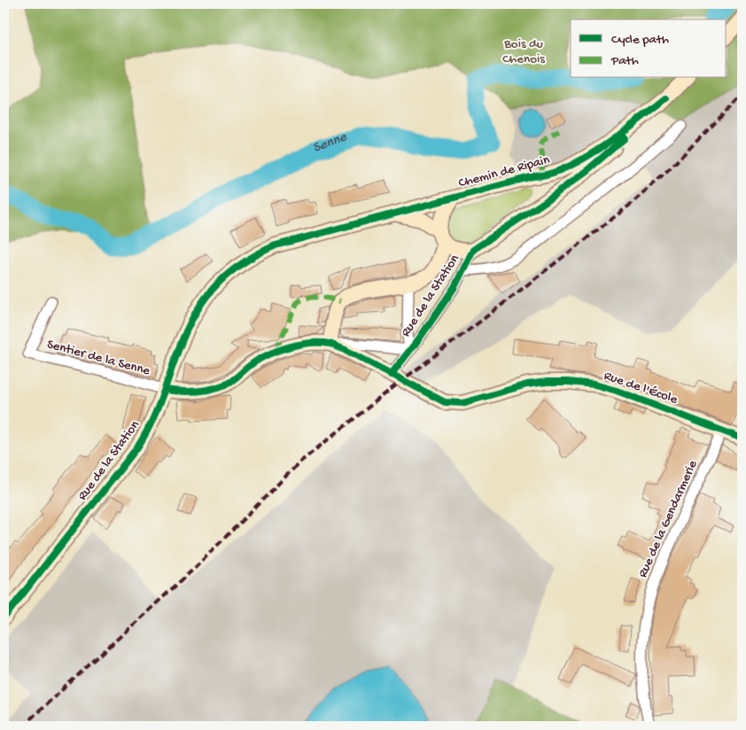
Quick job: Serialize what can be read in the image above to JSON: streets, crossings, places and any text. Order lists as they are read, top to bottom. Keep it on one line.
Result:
{"streets":{"street":["Chemin de Ripain","Rue de la Station","Sentier de la Senne","Rue de l'École","Rue de la Gendarmerie"]},"crossings":[["Chemin de Ripain","Rue de la Station"],["Chemin de Ripain","Sentier de la Senne"],["Rue de la Station","Sentier de la Senne"],["Rue de la Station","Rue de l'École"],["Rue de l'École","Rue de la Gendarmerie"]],"water":["Senne"],"parks":["Bois du Chenois"],"legend":["Cycle path","Path"]}
